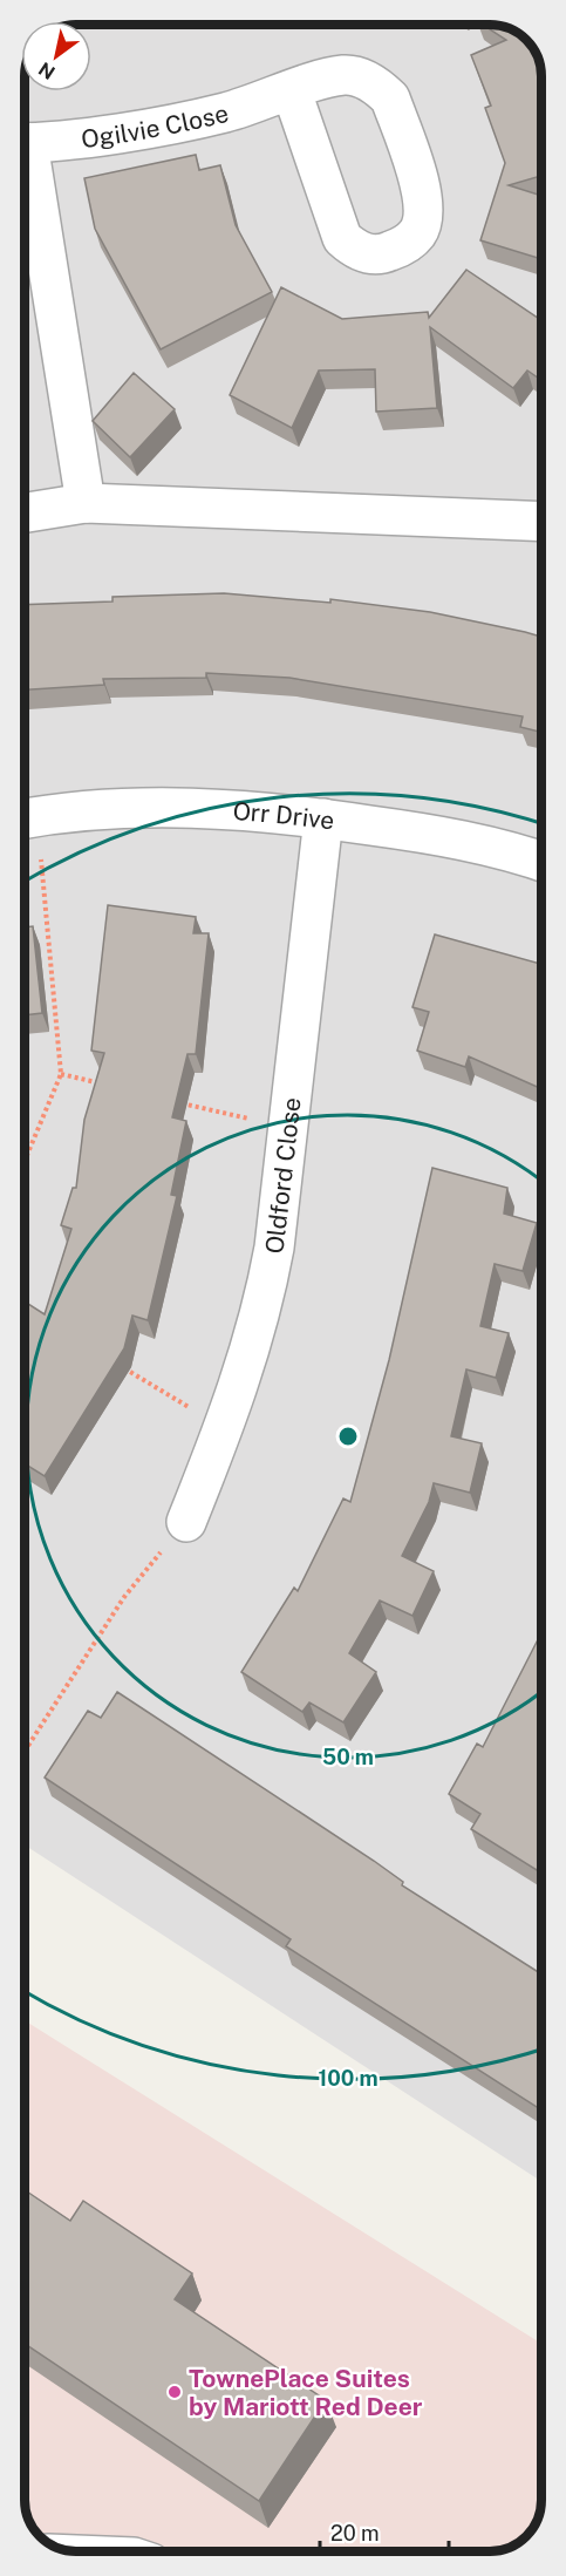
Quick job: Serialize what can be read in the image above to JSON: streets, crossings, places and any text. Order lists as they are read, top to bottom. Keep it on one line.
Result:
{"streets":{"street":["Ogilvie Close","Orr Drive","Oldford Close"]},"crossings":[["Orr Drive","Oldford Close"]],"places":["TownePlace Suites by Mariott Red Deer"],"scale_bar":"20 m","north":"bottom left","rings":["50 m","100 m"]}
